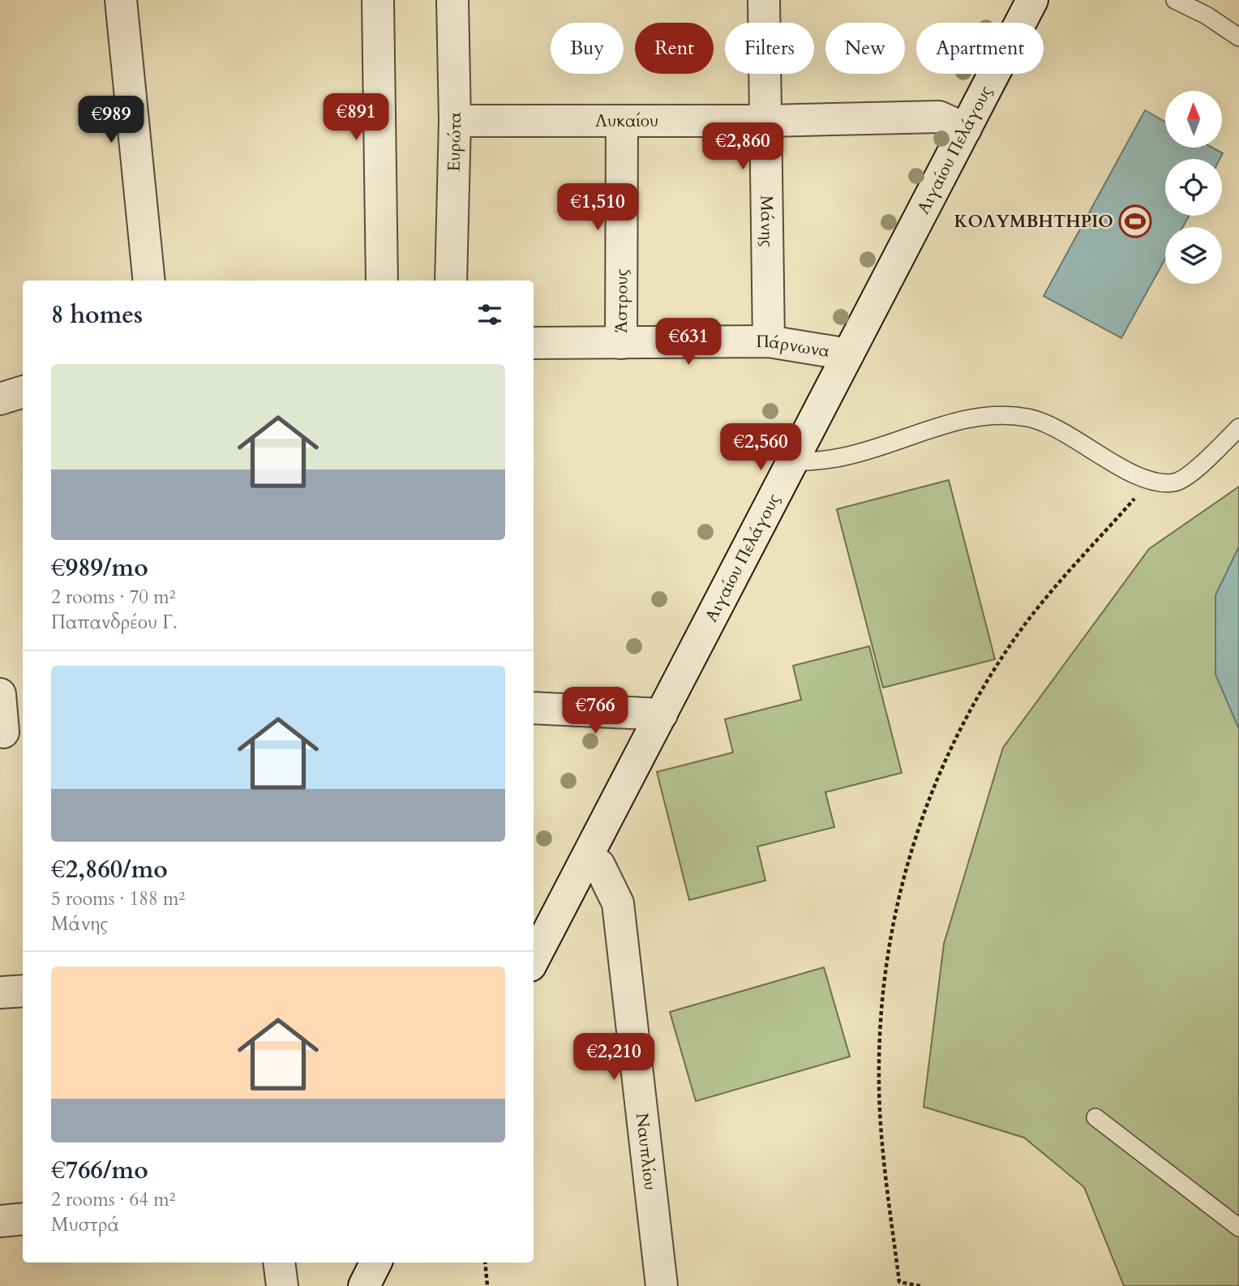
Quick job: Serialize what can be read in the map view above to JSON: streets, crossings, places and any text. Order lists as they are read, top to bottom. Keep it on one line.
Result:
{"streets":{"street":["Λυκαίου","Ευρώτα","Αιγαίου Πελάγους","Μάνης","Άστρους","Πάρνωνα","Ναυπλίου"]},"crossings":[["Λυκαίου","Ευρώτα"],["Λυκαίου","Αιγαίου Πελάγους"],["Λυκαίου","Μάνης"],["Λυκαίου","Άστρους"],["Αιγαίου Πελάγους","Πάρνωνα"],["Αιγαίου Πελάγους","Ναυπλίου"],["Μάνης","Πάρνωνα"],["Άστρους","Πάρνωνα"]],"places":{"sports":["ΚΟΛΥΜΒΗΤΗΡΙΟ"]},"north":"top","page":{"chip":["Buy","Rent","Filters","New","Apartment"],"price":["€891","€989","€2,860","€1,510","€631","€2,560","€766","€2,210"],"heading":"8 homes","list":[{"name":"€989/mo","note":"2 rooms · 70 m² · Παπανδρέου Γ."},{"name":"€2,860/mo","note":"5 rooms · 188 m² · Μάνης"},{"name":"€766/mo","note":"2 rooms · 64 m² · Μυστρά"}]}}
